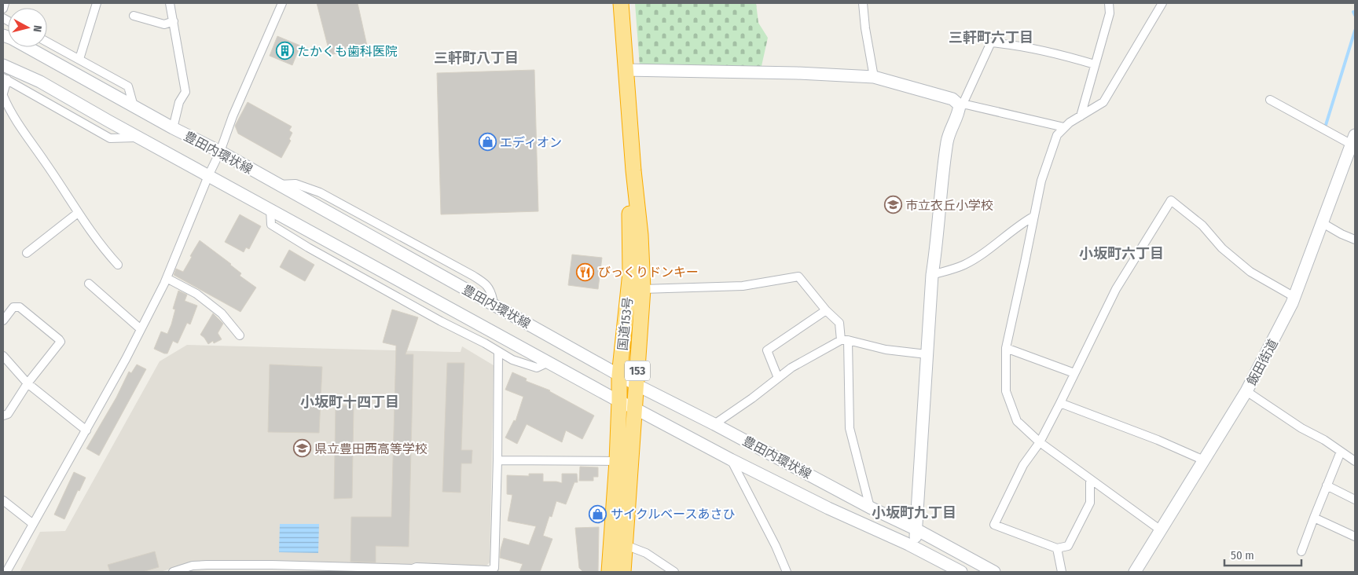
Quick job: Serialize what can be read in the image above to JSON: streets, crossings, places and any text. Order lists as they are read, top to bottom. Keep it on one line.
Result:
{"streets":{"highway":["国道153号","153"],"street":["豊田内環状線","飯田街道"]},"crossings":[["豊田内環状線","国道153号"]],"districts":["三軒町六丁目","三軒町八丁目","小坂町六丁目","小坂町十四丁目","小坂町九丁目"],"places":{"building":["たかくも歯科医院"],"shop":["エディオン","サイクルベースあさひ"],"school or university":["市立衣丘小学校","県立豊田西高等学校"],"restaurant":["びっくりドンキー"]},"scale_bar":"50 m","north":"right"}
